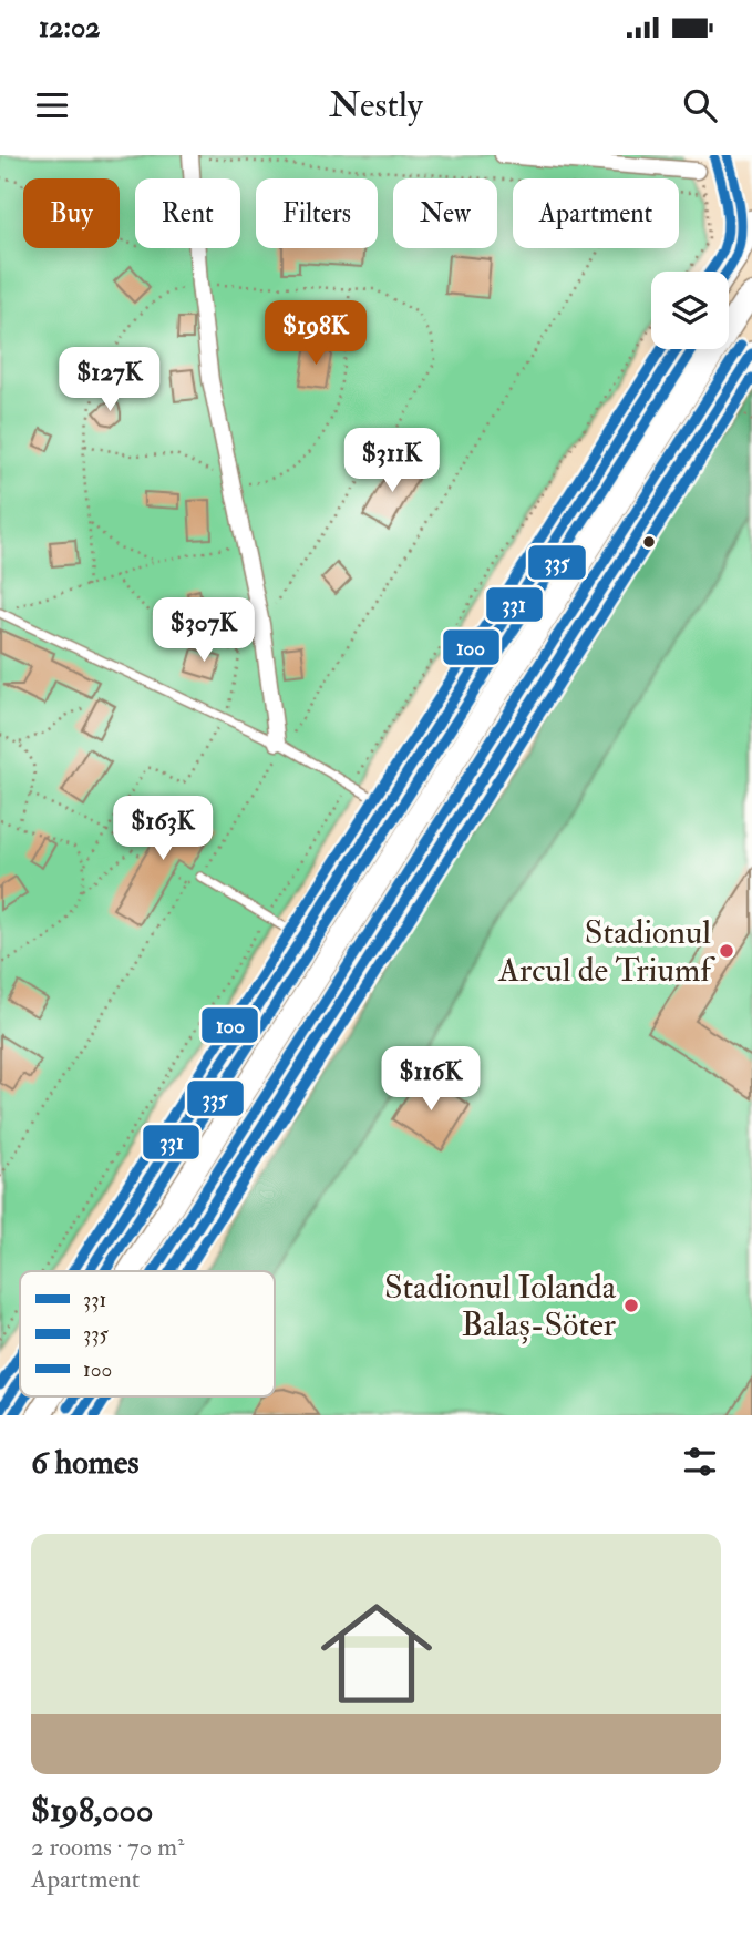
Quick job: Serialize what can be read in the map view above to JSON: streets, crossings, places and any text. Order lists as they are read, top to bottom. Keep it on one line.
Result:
{"places":["Stadionul Arcul de Triumf","Stadionul Iolanda Balaș-Söter"],"lines":["transit line 331","transit line 100","transit line 335"],"legend":["331","335","100"],"page":{"status":"12:02","header":"Nestly","chip":["Buy","Rent","Filters","New","Apartment"],"price":["$198K","$127K","$311K","$307K","$163K","$116K"],"heading":"6 homes","list":[{"name":"$198,000","note":"2 rooms · 70 m² · Apartment"}]}}
